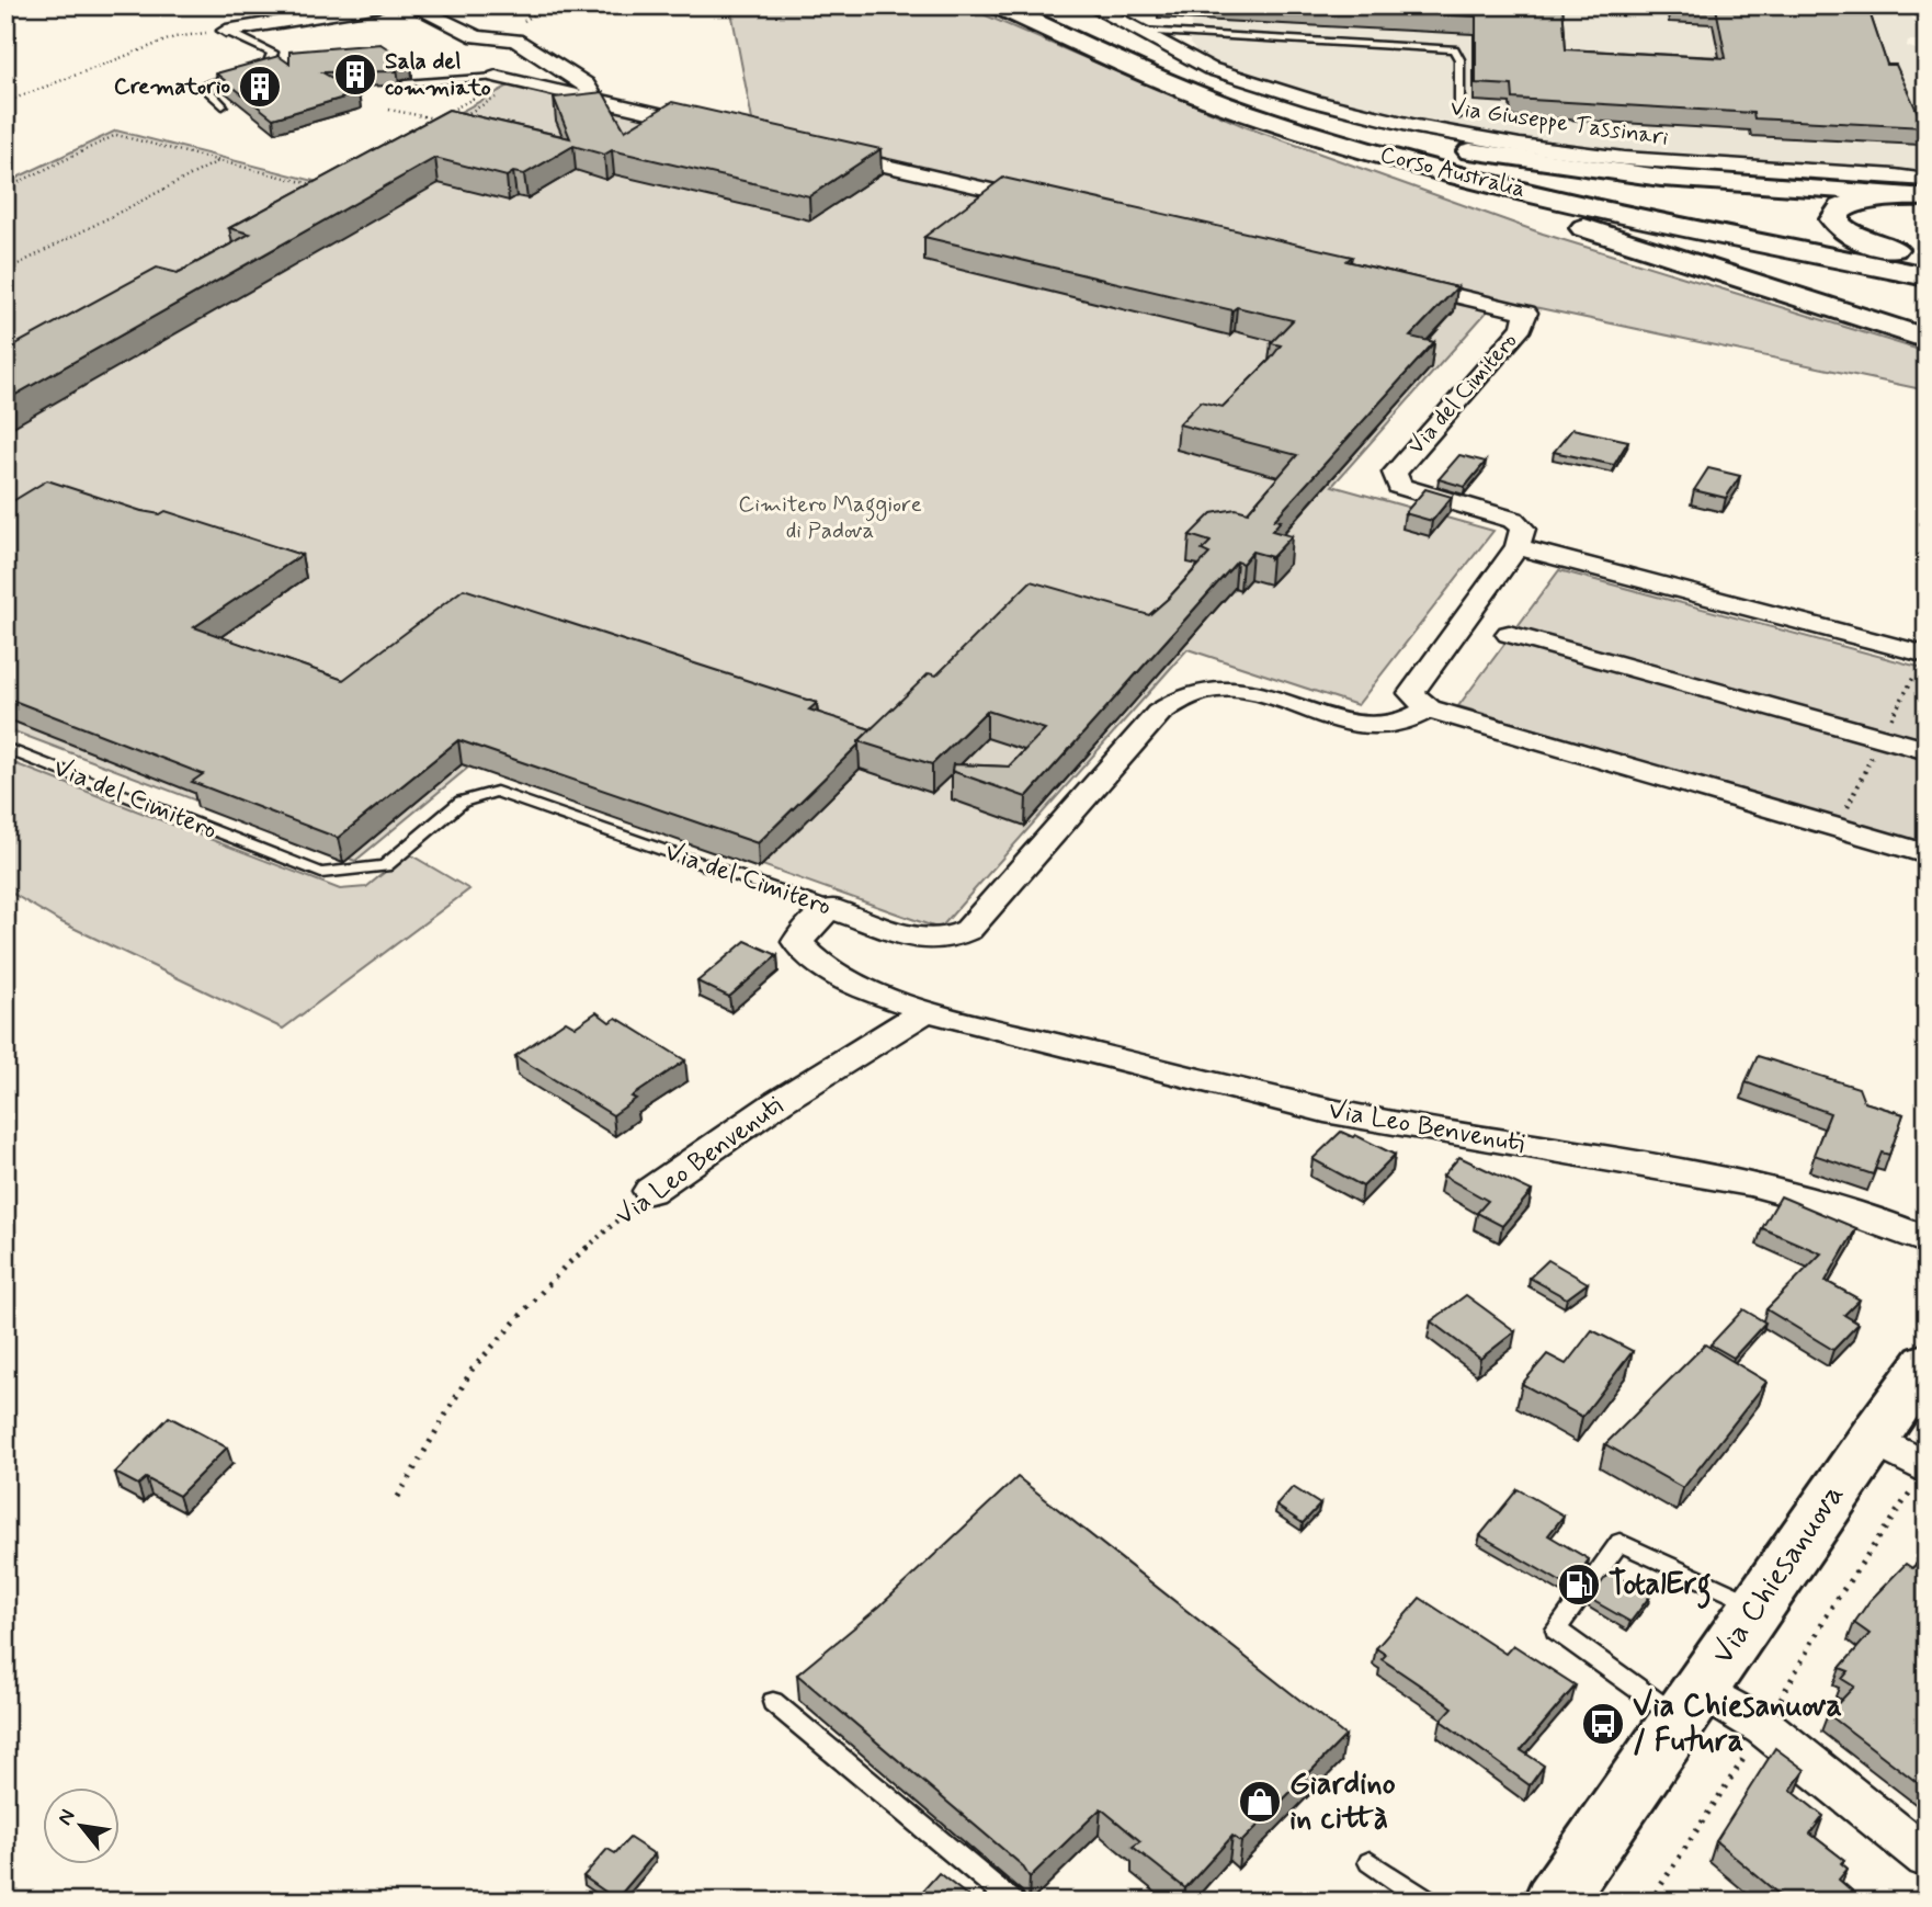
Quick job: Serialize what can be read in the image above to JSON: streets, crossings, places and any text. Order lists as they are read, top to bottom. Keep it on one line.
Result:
{"streets":{"main road":["Corso Australia","Via Chiesanuova"],"street":["Via Giuseppe Tassinari","Via del Cimitero","Via Leo Benvenuti"]},"crossings":[["Via Giuseppe Tassinari","Corso Australia"],["Via del Cimitero","Via Leo Benvenuti"]],"parks":["Cimitero Maggiore di Padova"],"places":{"building":["Sala del commiato","Crematorio"],"fuel station":["TotalErg"],"bus stop":["Via Chiesanuova / Futura"],"shop":["Giardino in città"]},"north":"top left"}
